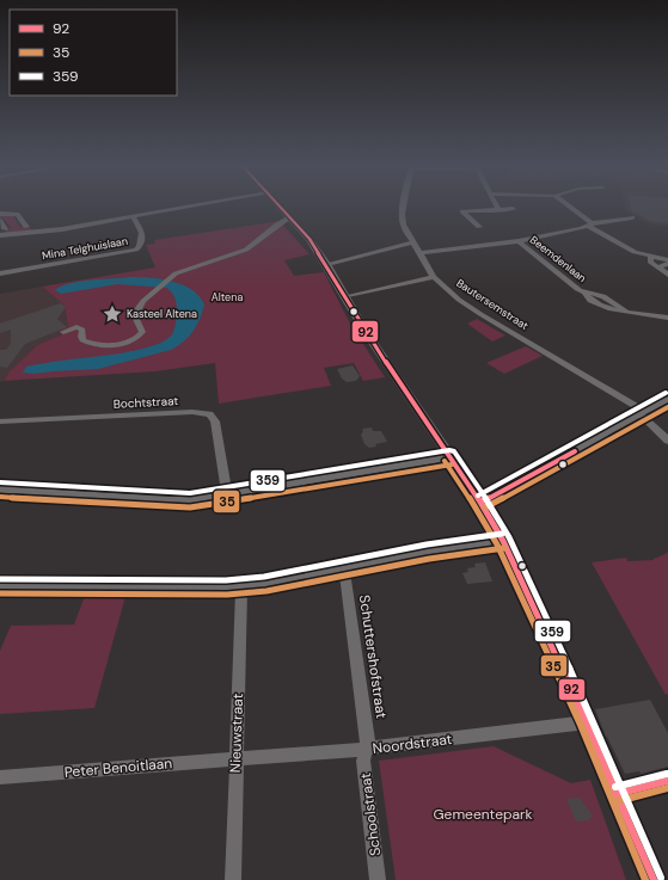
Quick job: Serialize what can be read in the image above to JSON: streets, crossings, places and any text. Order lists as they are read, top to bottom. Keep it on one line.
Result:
{"streets":{"street":["Mina Telghuislaan","Beemdenlaan","Bautersemstraat","Bochtstraat","Schuttershofstraat","Nieuwstraat","Noordstraat","Peter Benoitlaan","Schoolstraat"]},"crossings":[["Schuttershofstraat","Noordstraat"],["Schuttershofstraat","Schoolstraat"],["Nieuwstraat","Noordstraat"],["Nieuwstraat","Peter Benoitlaan"],["Noordstraat","Peter Benoitlaan"],["Noordstraat","Schoolstraat"]],"parks":["Altena","Gemeentepark"],"places":{"place":["Kasteel Altena"]},"lines":["transit line 92","transit line 359","transit line 35"],"legend":["92","35","359"]}
